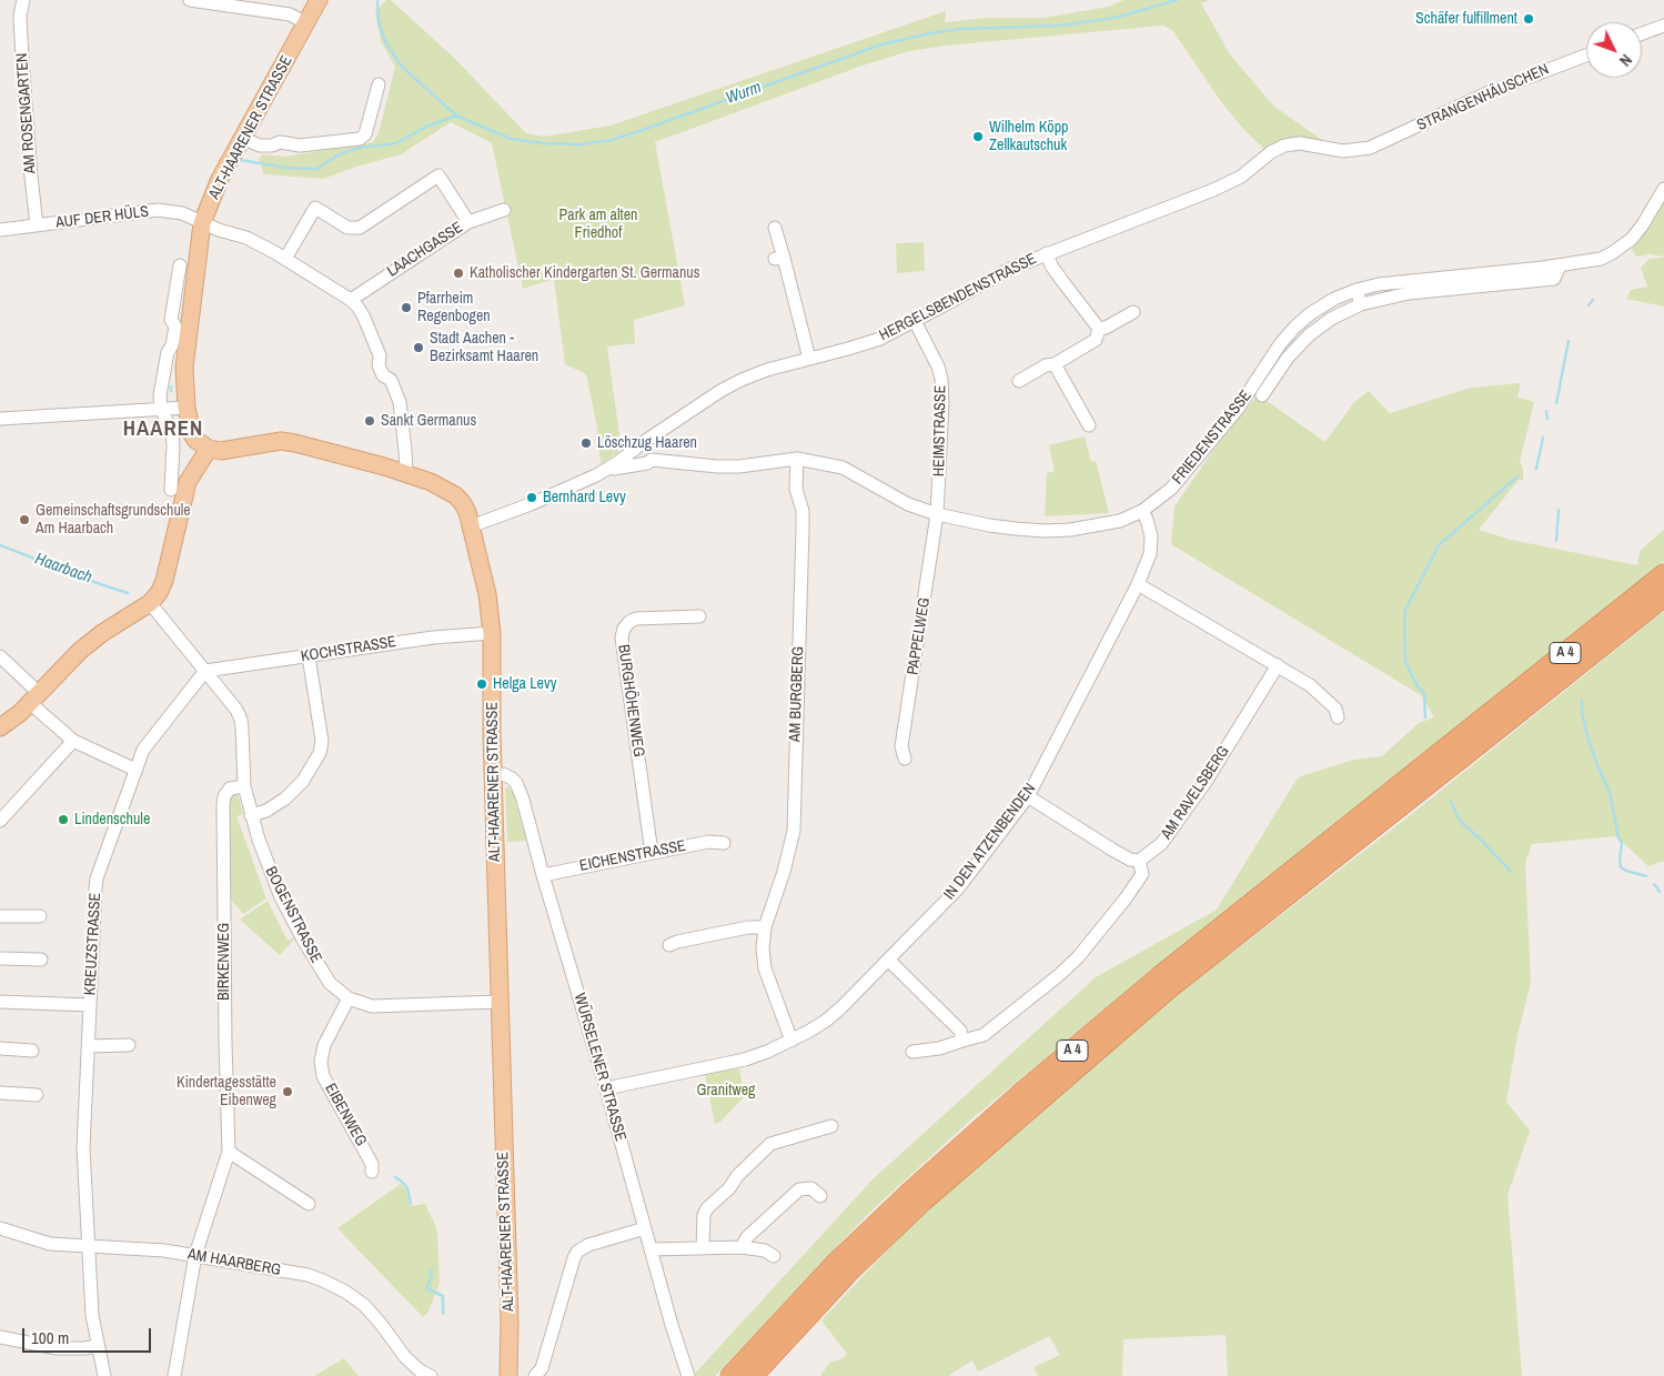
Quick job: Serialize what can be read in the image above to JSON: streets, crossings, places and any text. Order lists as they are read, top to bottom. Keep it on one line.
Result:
{"streets":{"highway":["A 4"],"main road":["ALT-HAARENER STRASSE"],"street":["STRANGENHÄUSCHEN","AM ROSENGARTEN","AUF DER HÜLS","LAACHGASSE","HERGELSBENDENSTRASSE","HEIMSTRASSE","FRIEDENSTRASSE","PAPPELWEG","KOCHSTRASSE","AM BURGBERG","BURGHÖHENWEG","AM RAVELSBERG","IN DEN ATZENBENDEN","EICHENSTRASSE","BOGENSTRASSE","KREUZSTRASSE","BIRKENWEG","WÜRSELENER STRASSE","EIBENWEG","AM HAARBERG"]},"crossings":[["STRANGENHÄUSCHEN","HERGELSBENDENSTRASSE"],["AM ROSENGARTEN","AUF DER HÜLS"],["ALT-HAARENER STRASSE","AUF DER HÜLS"],["ALT-HAARENER STRASSE","FRIEDENSTRASSE"],["ALT-HAARENER STRASSE","KOCHSTRASSE"],["ALT-HAARENER STRASSE","BOGENSTRASSE"],["ALT-HAARENER STRASSE","WÜRSELENER STRASSE"],["AUF DER HÜLS","LAACHGASSE"],["HERGELSBENDENSTRASSE","HEIMSTRASSE"],["HERGELSBENDENSTRASSE","FRIEDENSTRASSE"],["HEIMSTRASSE","FRIEDENSTRASSE"],["HEIMSTRASSE","PAPPELWEG"],["FRIEDENSTRASSE","PAPPELWEG"],["FRIEDENSTRASSE","AM BURGBERG"],["FRIEDENSTRASSE","IN DEN ATZENBENDEN"],["KOCHSTRASSE","BOGENSTRASSE"],["KOCHSTRASSE","KREUZSTRASSE"],["AM BURGBERG","IN DEN ATZENBENDEN"],["BURGHÖHENWEG","EICHENSTRASSE"],["IN DEN ATZENBENDEN","WÜRSELENER STRASSE"],["EICHENSTRASSE","WÜRSELENER STRASSE"],["BOGENSTRASSE","KREUZSTRASSE"],["BOGENSTRASSE","BIRKENWEG"],["BOGENSTRASSE","EIBENWEG"],["KREUZSTRASSE","AM HAARBERG"],["BIRKENWEG","AM HAARBERG"]],"districts":["HAAREN"],"water":["Wurm","Haarbach"],"parks":["Park am alten Friedhof","Granitweg"],"places":["Schäfer fulfillment","Wilhelm Köpp Zellkautschuk","Katholischer Kindergarten St. Germanus","Pfarrheim Regenbogen","Stadt Aachen - Bezirksamt Haaren","Sankt Germanus","Löschzug Haaren","Bernhard Levy","Gemeinschaftsgrundschule Am Haarbach","Helga Levy","Lindenschule","Kindertagesstätte Eibenweg"],"scale_bar":"100 m","north":"bottom right"}
